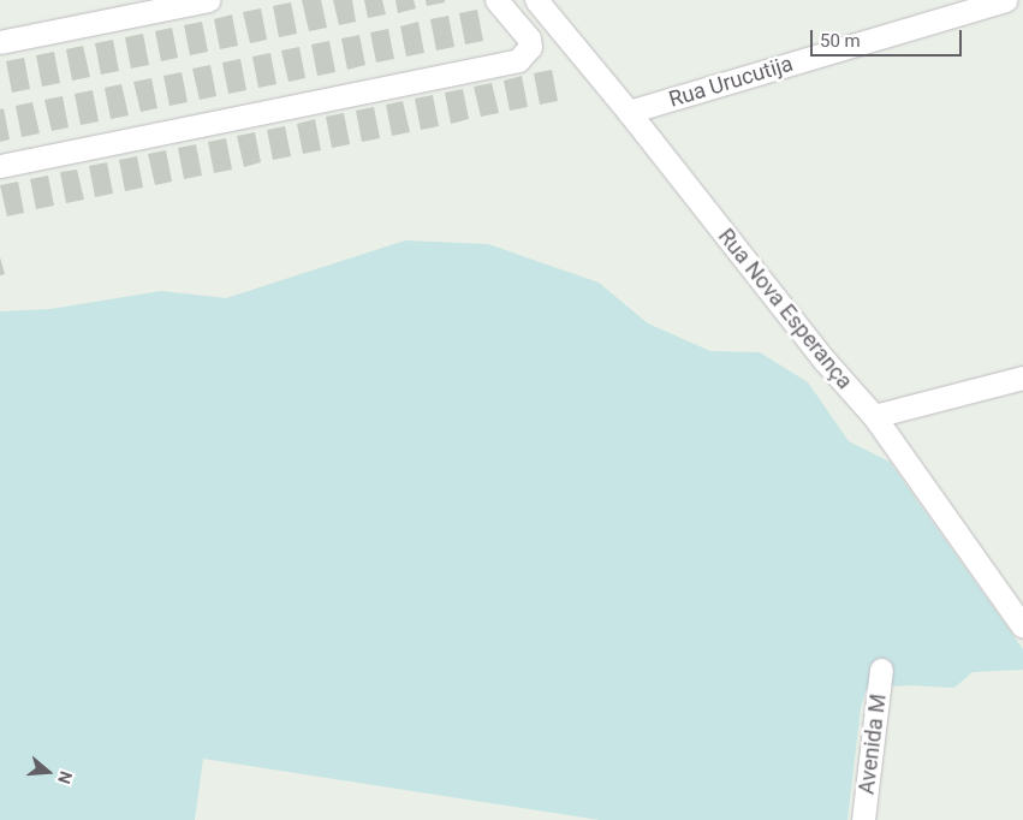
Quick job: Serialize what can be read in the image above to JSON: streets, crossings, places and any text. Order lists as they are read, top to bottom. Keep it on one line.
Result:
{"streets":{"street":["Rua Urucutija","Rua Nova Esperança","Avenida M"]},"crossings":[["Rua Urucutija","Rua Nova Esperança"]],"scale_bar":"50 m","north":"right"}
